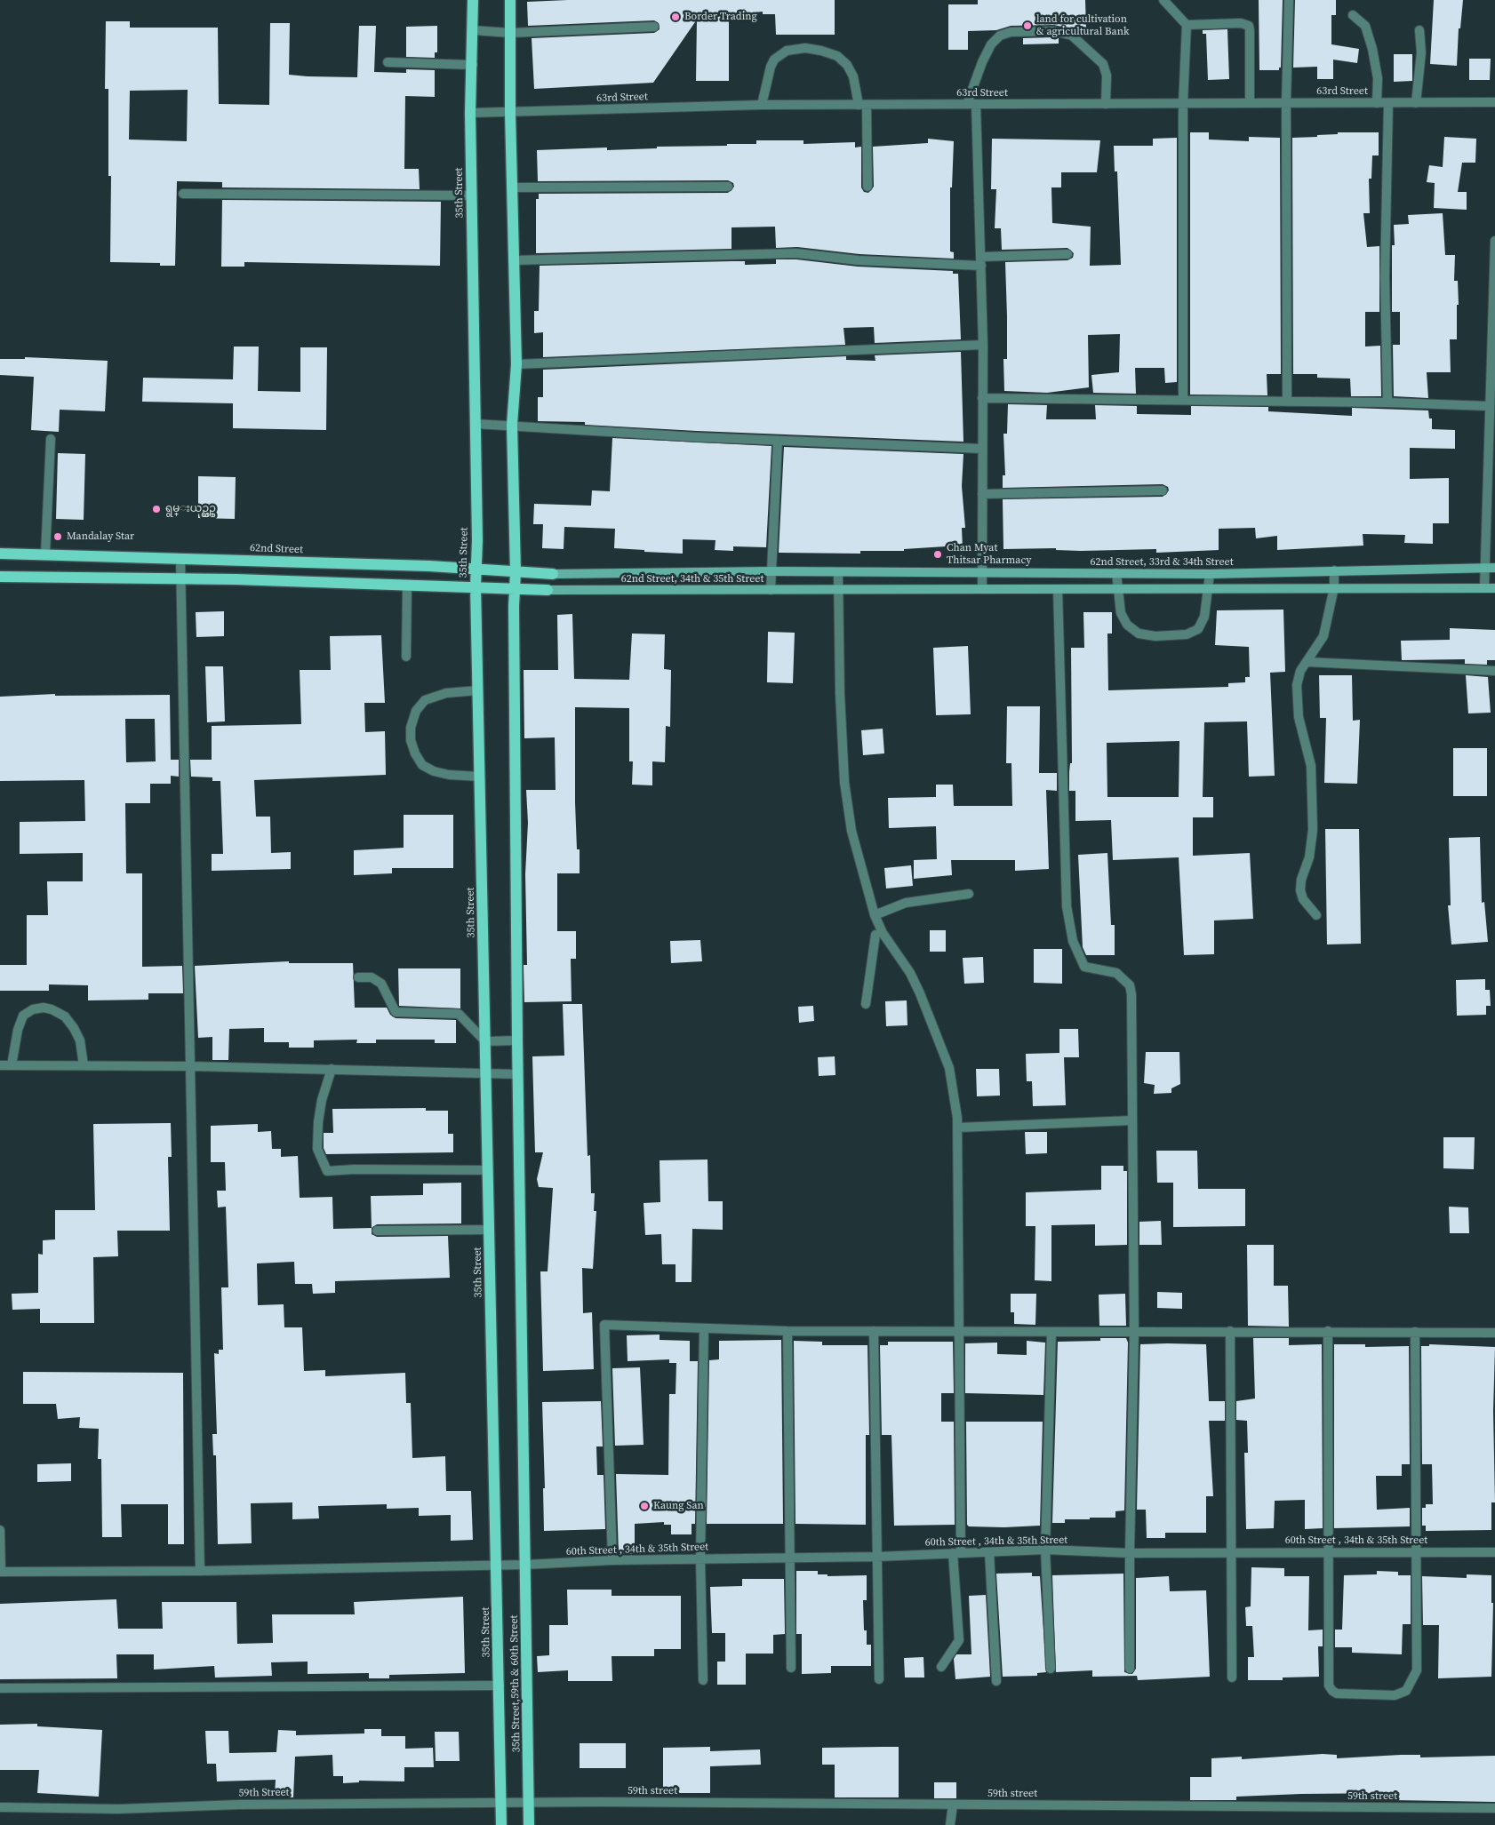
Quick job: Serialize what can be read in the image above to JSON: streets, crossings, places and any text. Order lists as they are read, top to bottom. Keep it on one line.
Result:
{"streets":{"main road":["35th Street","62nd Street","62nd Street, 33rd & 34th Street","62nd Street, 34th & 35th Street","35th Street,59th & 60th Street"],"street":["63rd Street","60th Street , 34th & 35th Street","59th street","59th Street"]},"crossings":[["63rd Street","35th Street"],["35th Street","62nd Street"],["35th Street","60th Street , 34th & 35th Street"],["35th Street","59th Street"],["62nd Street","62nd Street, 34th & 35th Street"],["62nd Street, 33rd & 34th Street","62nd Street, 34th & 35th Street"],["60th Street , 34th & 35th Street","35th Street,59th & 60th Street"],["35th Street,59th & 60th Street","59th street"],["35th Street,59th & 60th Street","59th Street"],["59th street","59th Street"]],"places":["Border Trading","land for cultivation & agricultural Bank","ရွမ္းယဥ္ယဥ္","Mandalay Star","Chan Myat Thitsar Pharmacy","Kaung San"]}
